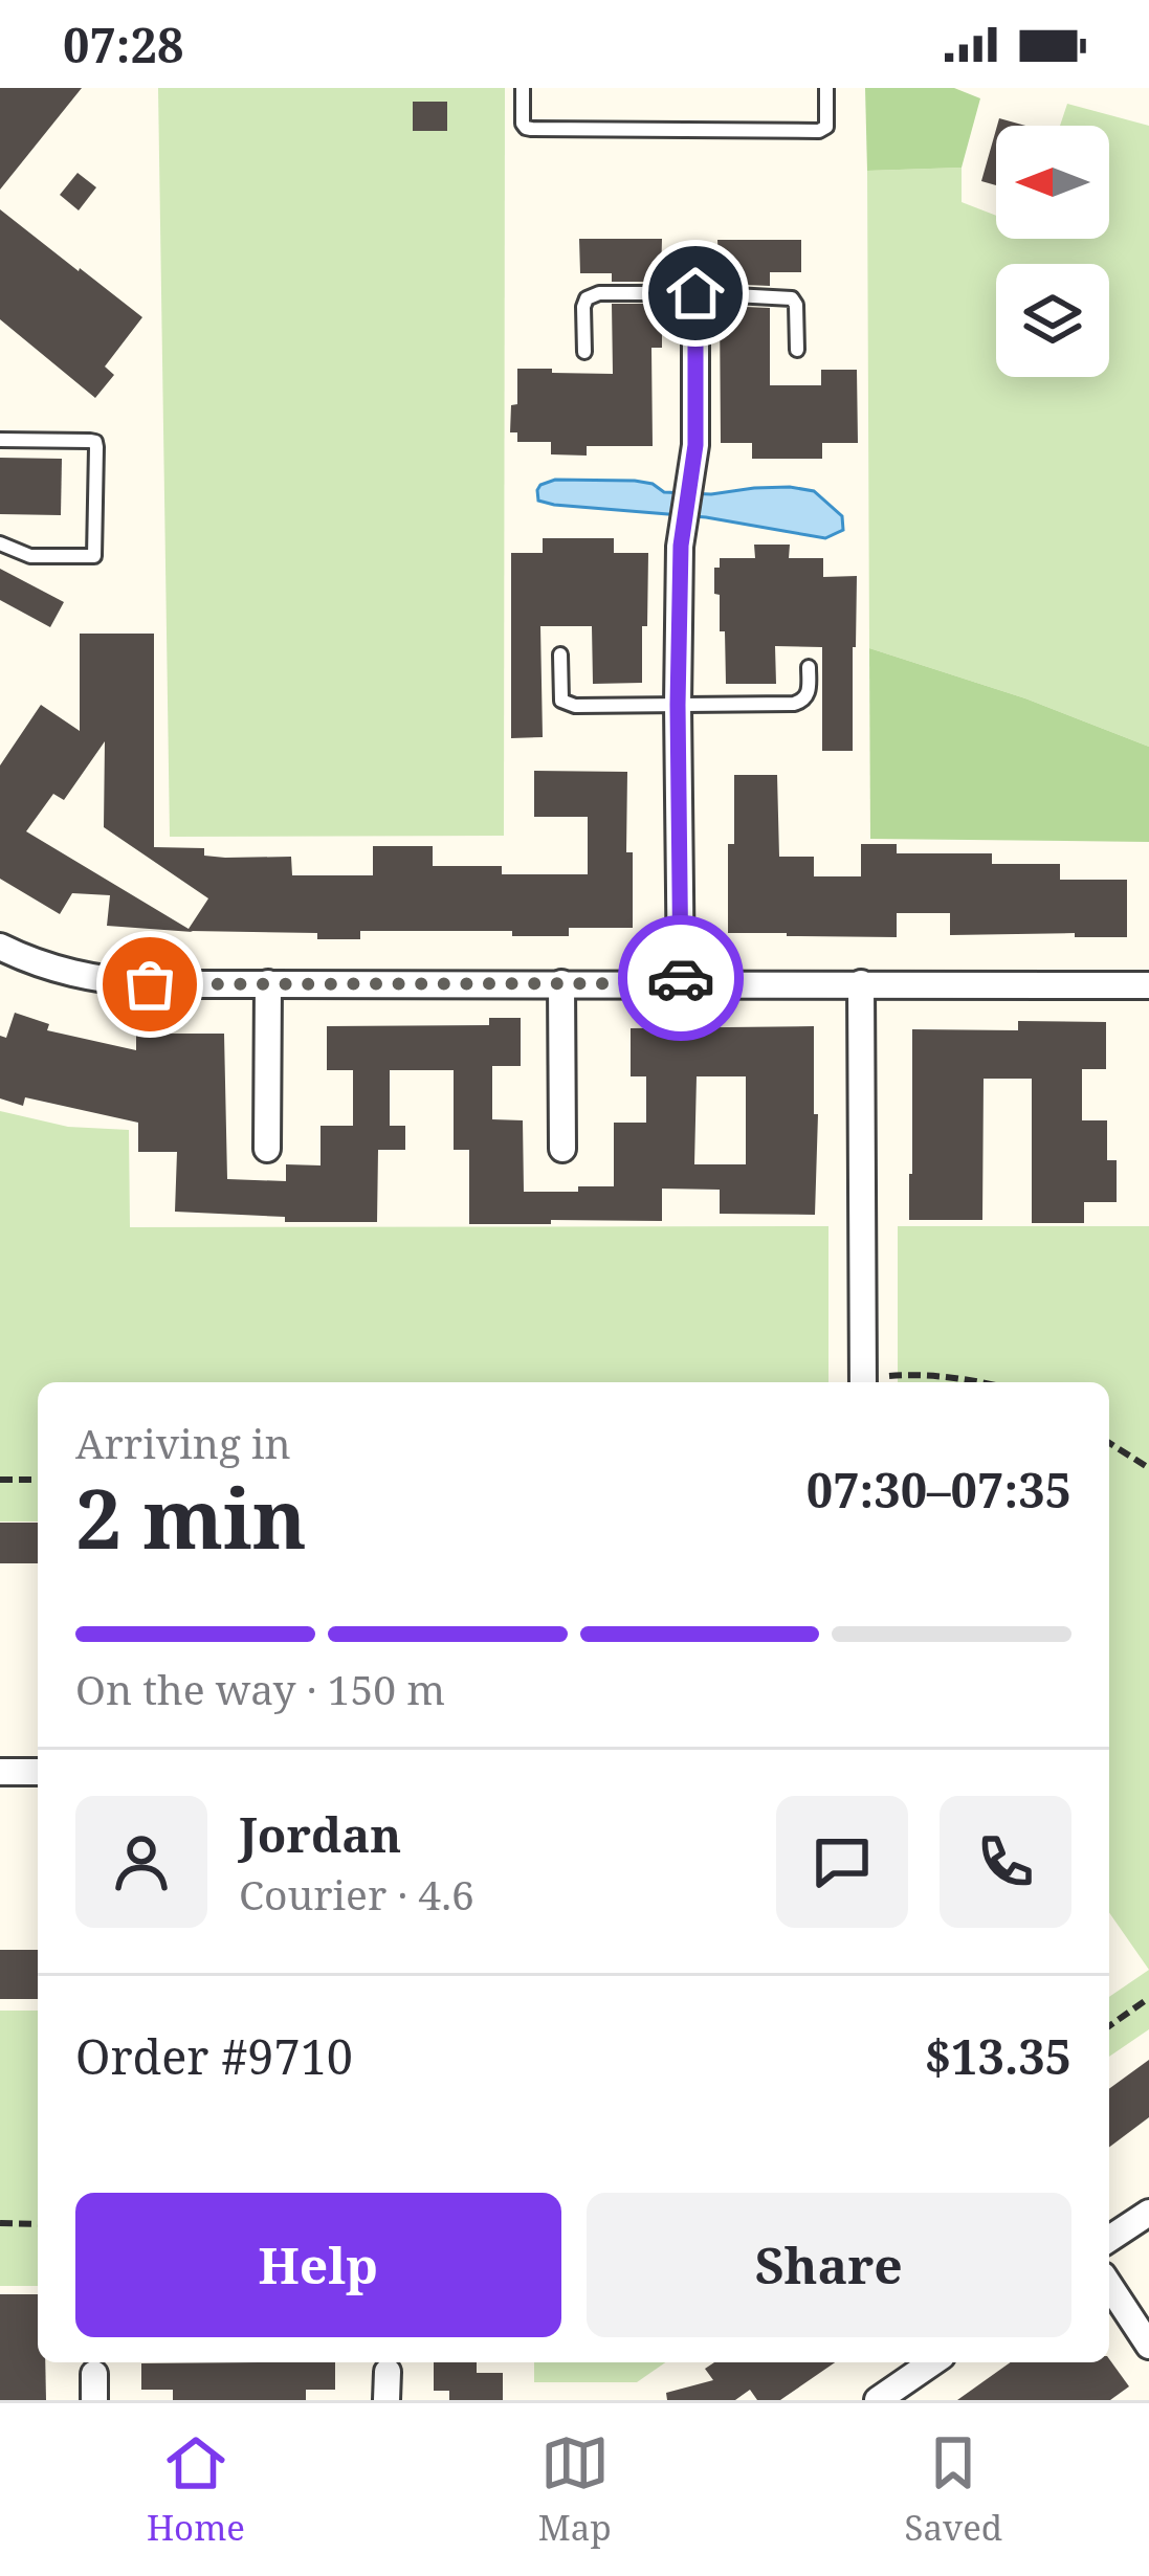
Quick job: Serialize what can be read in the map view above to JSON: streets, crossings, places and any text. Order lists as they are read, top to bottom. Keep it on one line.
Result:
{"north":"left","page":{"status":"07:28","heading":["2 min","Arriving in","07:30–07:35"],"panel":["Jordan","Courier · 4.6","Order #9710","$13.35"],"bar":"On the way · 150 m","buttons":["Help","Share"],"tabs":["Home","Map","Saved"]}}
